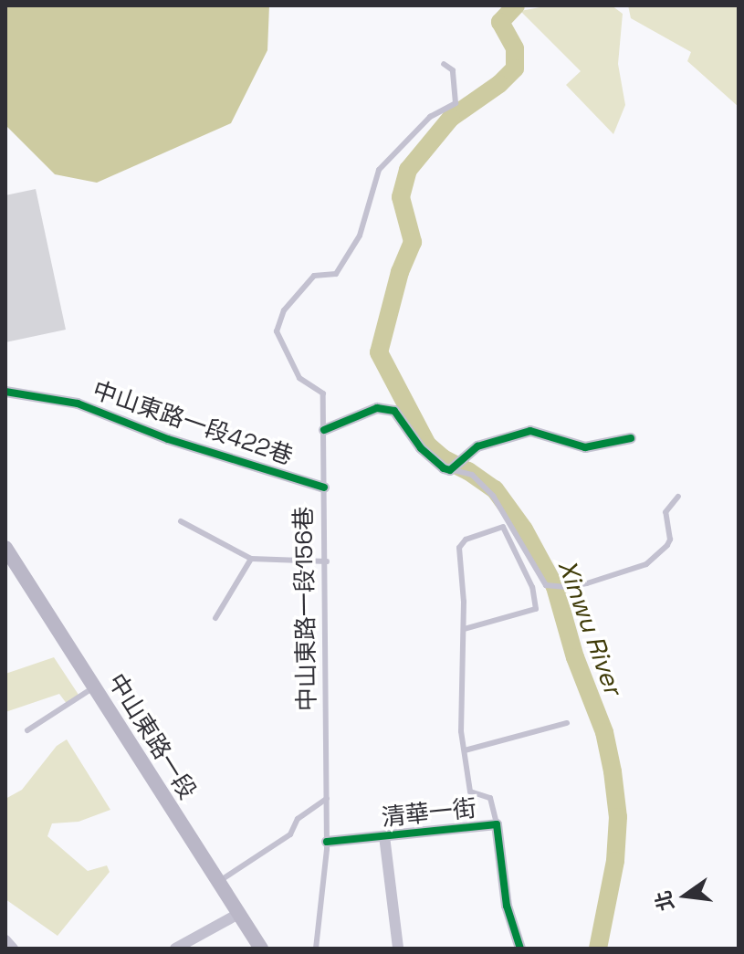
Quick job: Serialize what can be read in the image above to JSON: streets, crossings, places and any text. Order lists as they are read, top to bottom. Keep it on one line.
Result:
{"streets":{"main road":["中山東路一段"],"street":["中山東路一段422巷","清華一街"],"lane":["中山東路一段156巷"]},"crossings":[["中山東路一段422巷","中山東路一段156巷"],["中山東路一段156巷","清華一街"]],"water":["Xinwu River"],"north":"left"}
